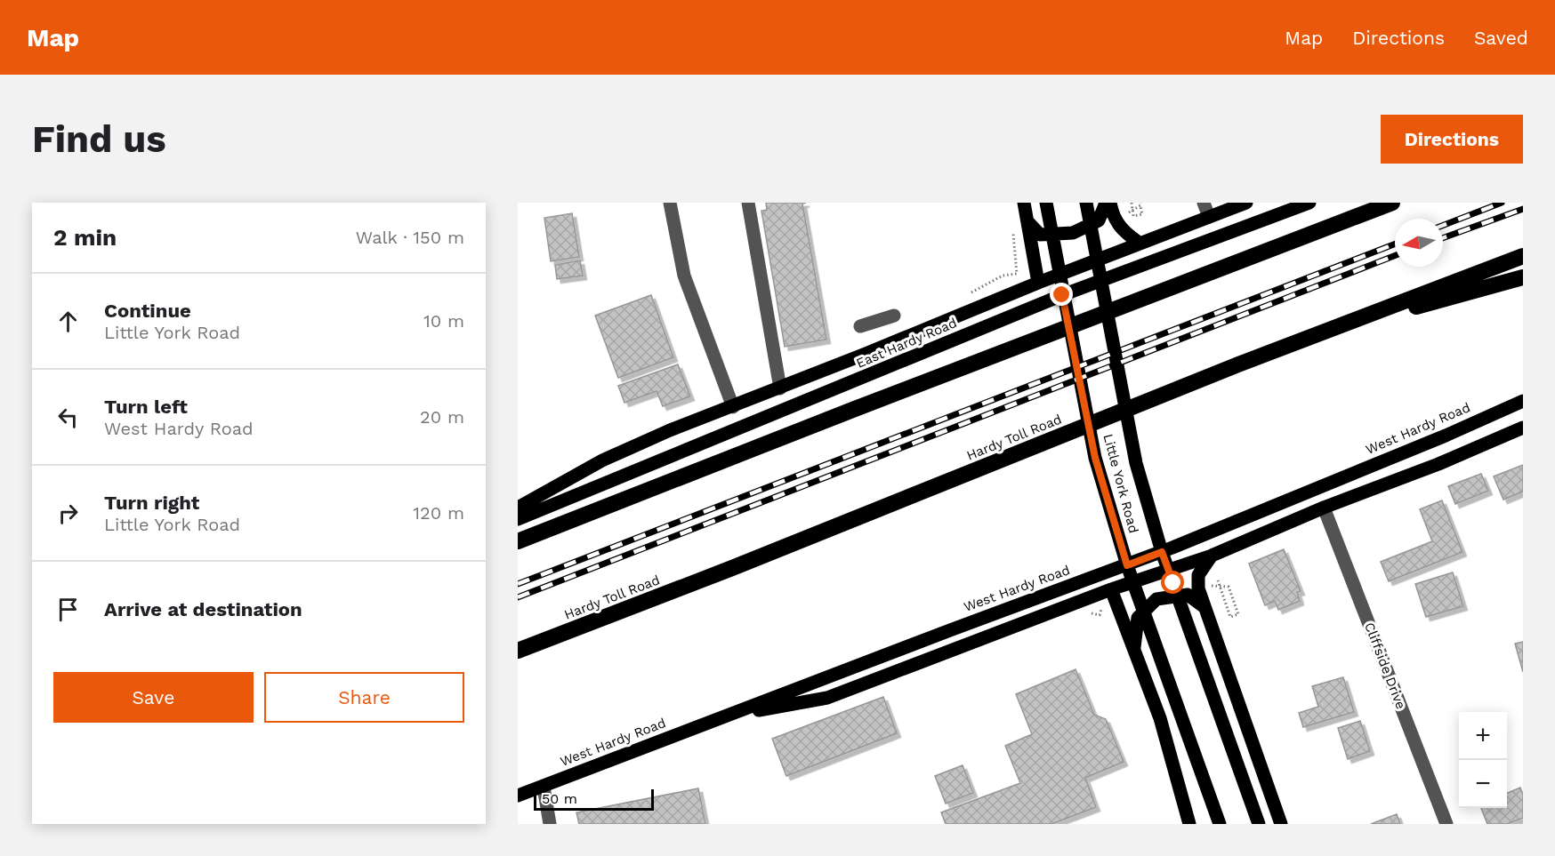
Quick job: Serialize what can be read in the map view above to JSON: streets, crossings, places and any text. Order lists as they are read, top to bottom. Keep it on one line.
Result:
{"streets":{"highway":["Hardy Toll Road"],"main road":["East Hardy Road","West Hardy Road","Little York Road"],"street":["Cliffside Drive"]},"crossings":[["East Hardy Road","Little York Road"],["West Hardy Road","Little York Road"]],"scale_bar":"50 m","north":"left","page":{"header":"Map","nav":["Map","Directions","Saved"],"buttons":["Directions",["Save","Share"]],"title":"Find us","heading":["2 min","Walk · 150 m"],"list":[["Continue","Little York Road","10 m"],["Turn left","West Hardy Road","20 m"],["Turn right","Little York Road","120 m"],"Arrive at destination"],"map_buttons":["+","−"],"scale":"50 m"}}
